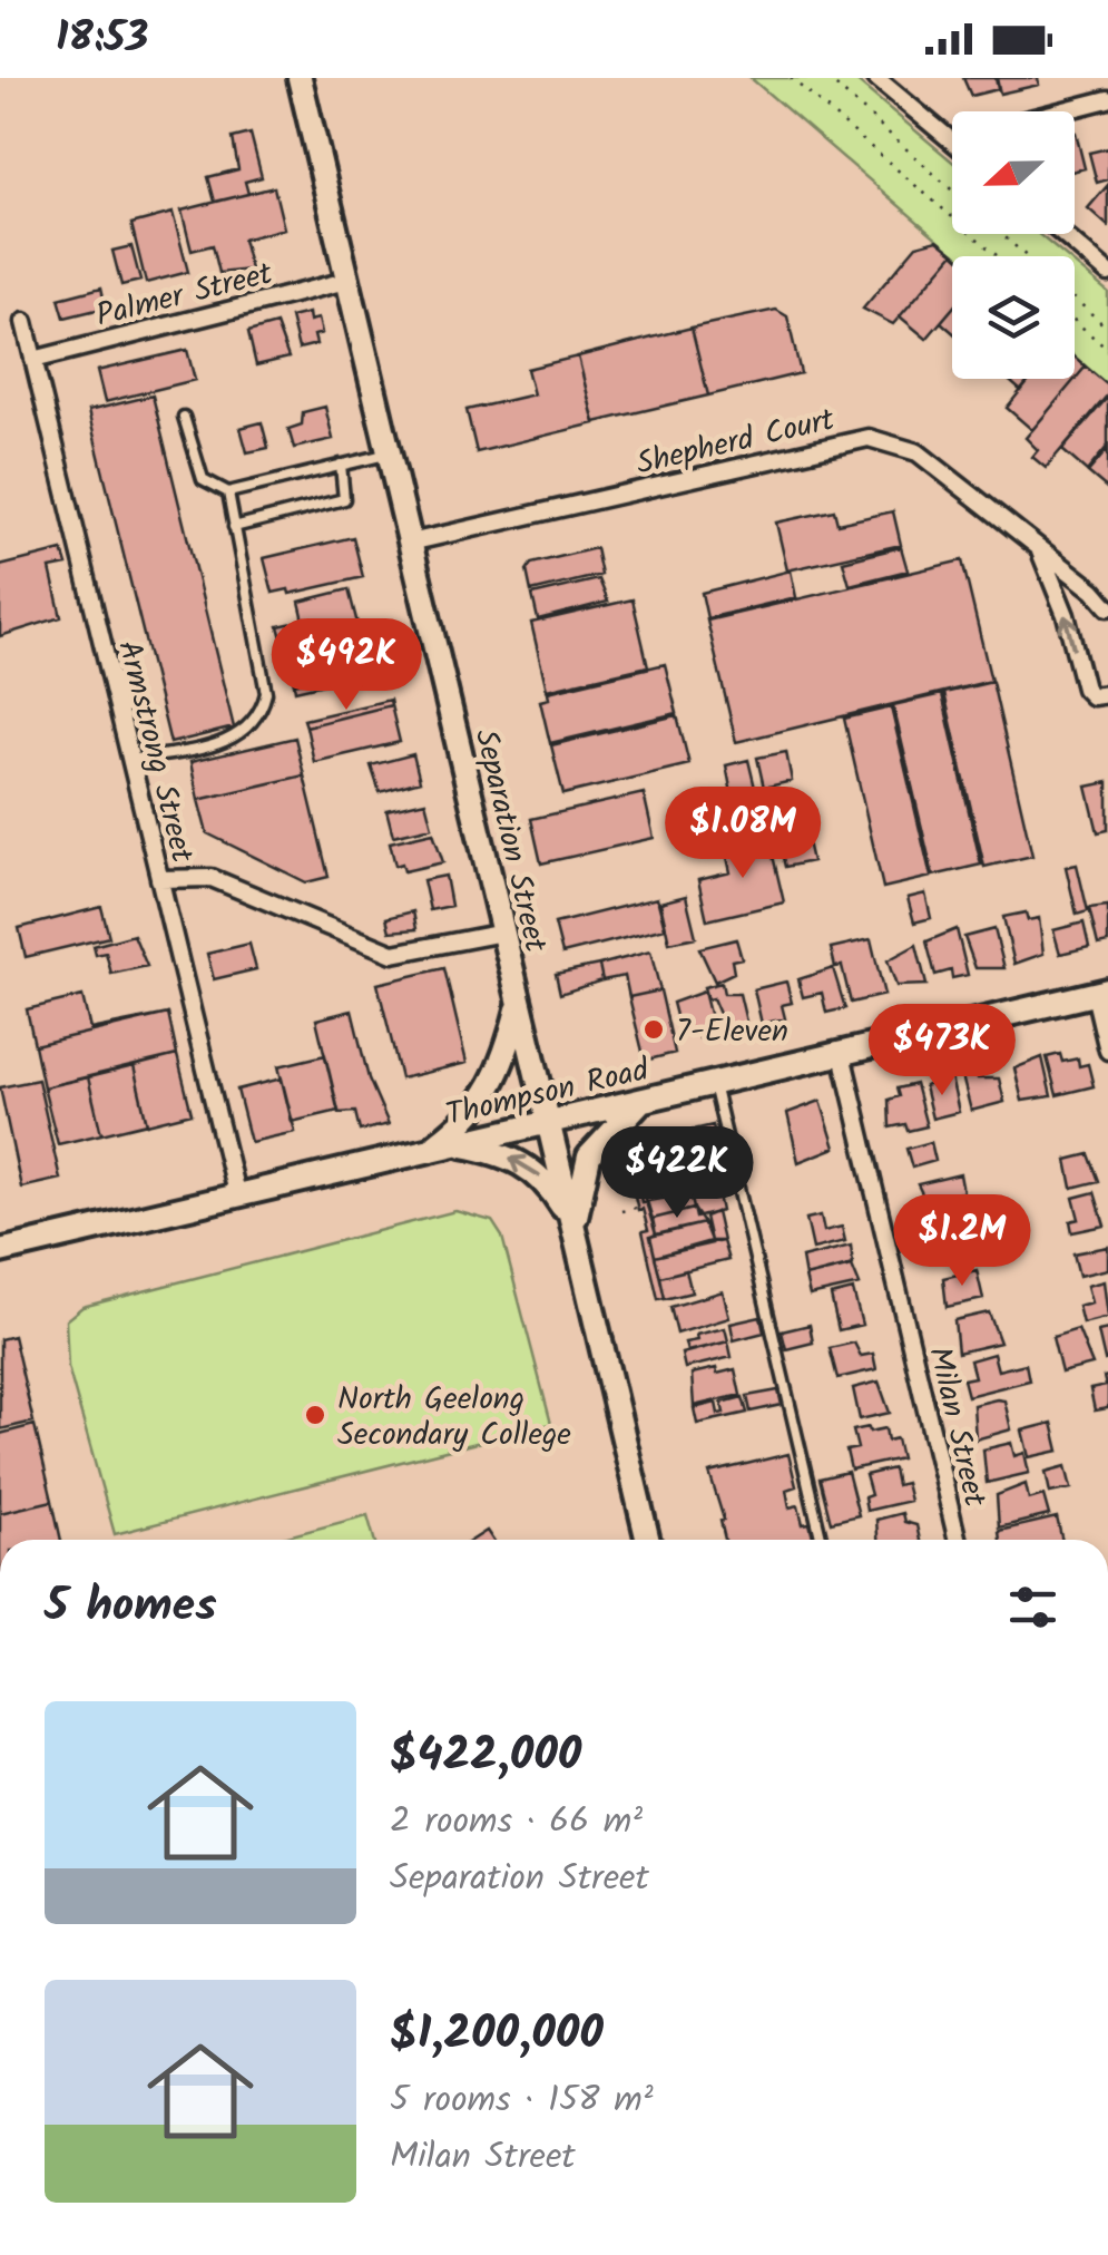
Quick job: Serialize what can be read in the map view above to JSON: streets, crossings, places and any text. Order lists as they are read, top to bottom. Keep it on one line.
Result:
{"streets":{"main road":["Separation Street","Thompson Road"],"street":["Palmer Street","Shepherd Court","Armstrong Street","Milan Street"]},"crossings":[["Palmer Street","Armstrong Street"],["Palmer Street","Separation Street"],["Shepherd Court","Separation Street"],["Armstrong Street","Thompson Road"],["Separation Street","Thompson Road"],["Thompson Road","Milan Street"]],"places":["7-Eleven","North Geelong Secondary College"],"north":"left","page":{"status":"18:53","price":["$492K","$1.08M","$473K","$422K","$1.2M"],"heading":"5 homes","list":[{"name":"$422,000","note":"2 rooms · 66 m² · Separation Street"},{"name":"$1,200,000","note":"5 rooms · 158 m² · Milan Street"}]}}
